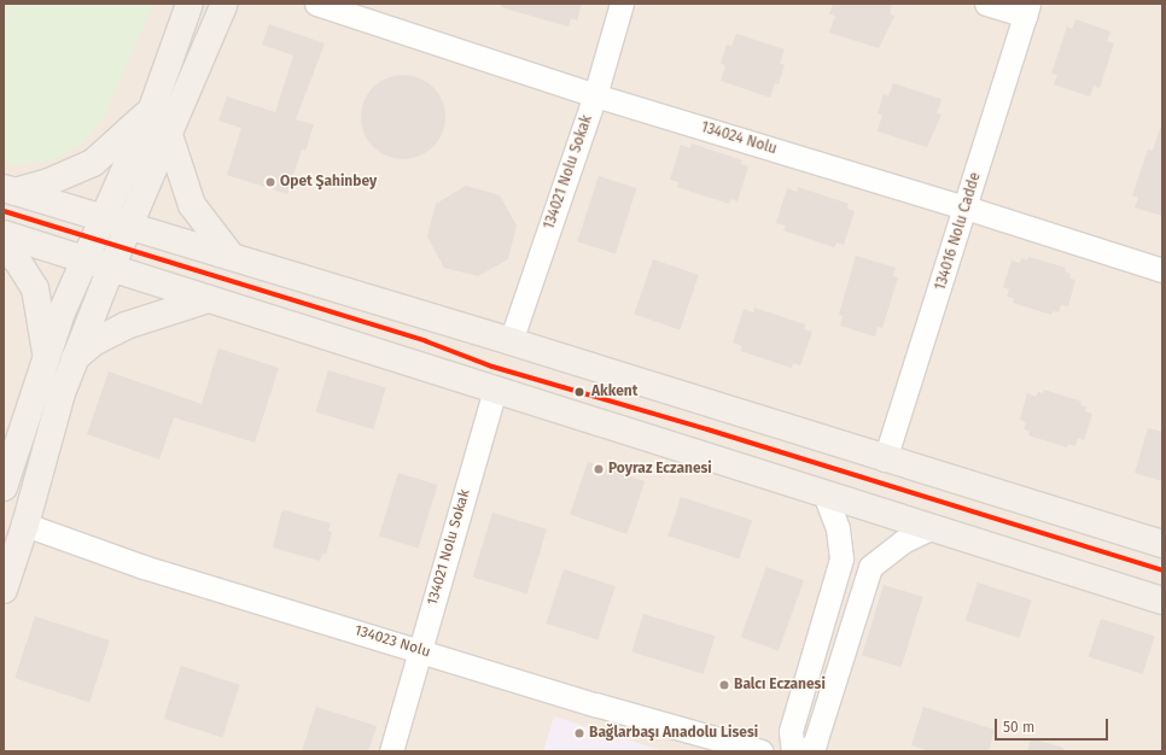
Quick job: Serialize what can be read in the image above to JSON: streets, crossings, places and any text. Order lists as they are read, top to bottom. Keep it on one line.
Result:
{"streets":{"street":["134024 Nolu","134021 Nolu Sokak","134016 Nolu Cadde","134023 Nolu"]},"crossings":[["134024 Nolu","134021 Nolu Sokak"],["134024 Nolu","134016 Nolu Cadde"],["134021 Nolu Sokak","134023 Nolu"]],"places":["Opet Şahinbey","Akkent","Poyraz Eczanesi","Balcı Eczanesi","Bağlarbaşı Anadolu Lisesi"],"scale_bar":"50 m"}
